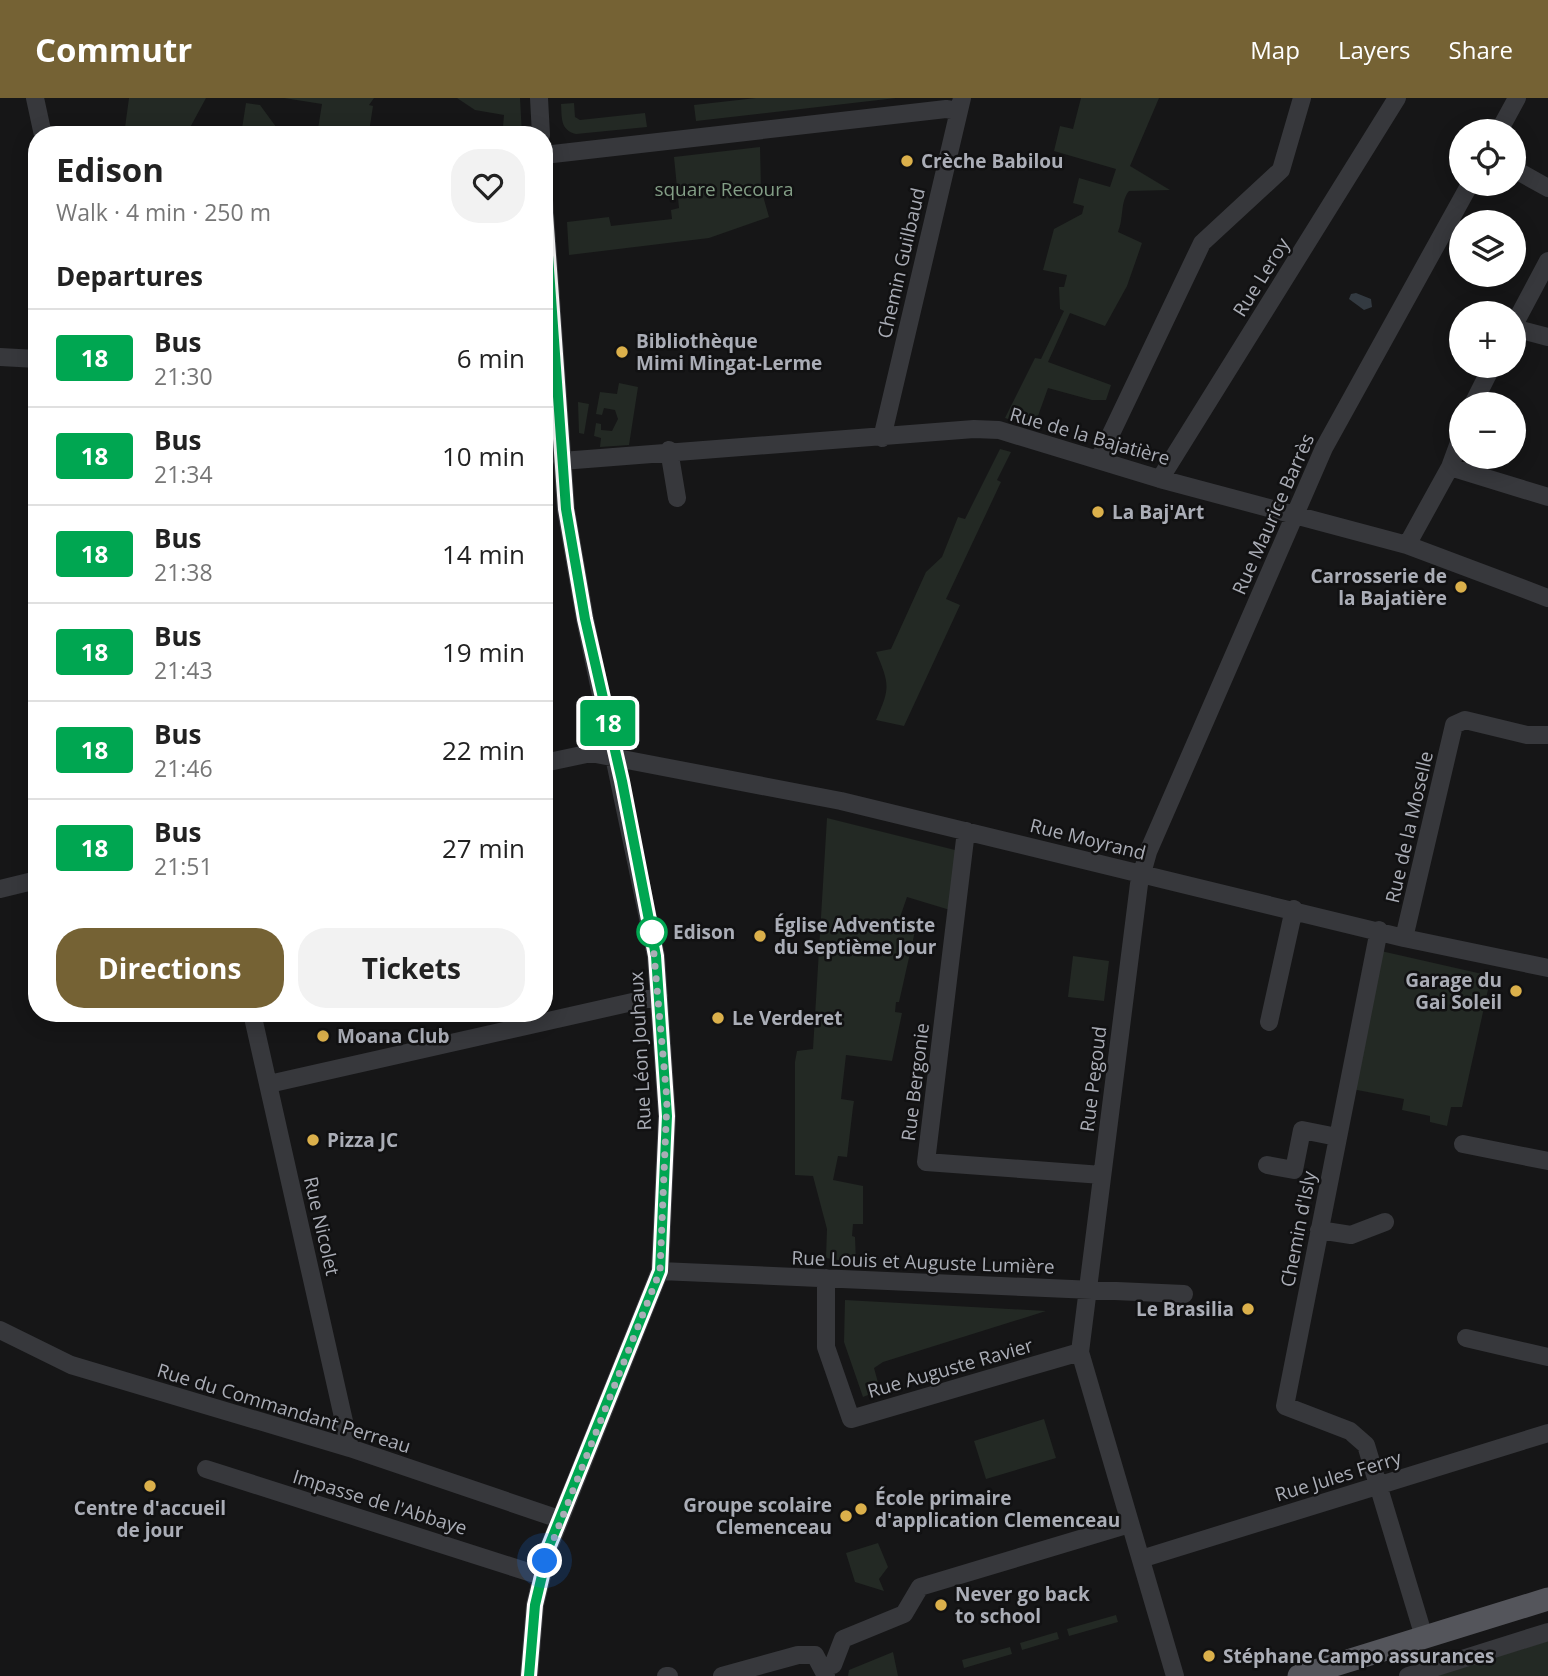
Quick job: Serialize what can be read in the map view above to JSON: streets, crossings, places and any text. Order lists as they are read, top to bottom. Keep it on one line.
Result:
{"streets":{"street":["Chemin Guilbaud","Rue Leroy","Rue de la Bajatière","Rue Maurice Barrès","Rue de la Moselle","Rue Moyrand","Rue Léon Jouhaux","Rue Pegoud","Rue Bergonie","Rue Nicolet","Chemin d'Isly","Rue Louis et Auguste Lumière","Rue Auguste Ravier","Rue du Commandant Perreau","Rue Jules Ferry","Impasse de l'Abbaye"]},"crossings":[["Chemin Guilbaud","Rue de la Bajatière"],["Rue Leroy","Rue de la Bajatière"],["Rue de la Bajatière","Rue Maurice Barrès"],["Rue de la Bajatière","Rue Léon Jouhaux"],["Rue Maurice Barrès","Rue Moyrand"],["Rue Maurice Barrès","Rue Pegoud"],["Rue de la Moselle","Rue Moyrand"],["Rue Moyrand","Rue Léon Jouhaux"],["Rue Moyrand","Rue Pegoud"],["Rue Moyrand","Rue Bergonie"],["Rue Moyrand","Chemin d'Isly"],["Rue Léon Jouhaux","Rue Louis et Auguste Lumière"],["Rue Léon Jouhaux","Rue du Commandant Perreau"],["Rue Léon Jouhaux","Impasse de l'Abbaye"],["Rue Pegoud","Rue Bergonie"],["Rue Pegoud","Rue Louis et Auguste Lumière"],["Rue Nicolet","Rue du Commandant Perreau"],["Chemin d'Isly","Rue Jules Ferry"],["Rue Louis et Auguste Lumière","Rue Auguste Ravier"]],"parks":["square Recoura"],"places":["Crèche Babilou","Bibliothèque Mimi Mingat-Lerme","La Baj'Art","Carrosserie de la Bajatière","Edison","Église Adventiste du Septième Jour","Garage du Gai Soleil","Le Verderet","Moana Club","Pizza JC","Le Brasilia","Centre d'accueil de jour","École primaire d'application Clemenceau","Groupe scolaire Clemenceau","Never go back to school","Stéphane Campo assurances"],"lines":["bus line 18"],"page":{"header":"Commutr","nav":["Map","Layers","Share"],"on_map":"18","map_buttons":["+","−"],"heading":[["Edison","Walk · 4 min · 250 m"],"Departures"],"list":[{"mark":"18","name":"Bus","note":"21:30","value":"6 min"},{"mark":"18","name":"Bus","note":"21:34","value":"10 min"},{"mark":"18","name":"Bus","note":"21:38","value":"14 min"},{"mark":"18","name":"Bus","note":"21:43","value":"19 min"},{"mark":"18","name":"Bus","note":"21:46","value":"22 min"},{"mark":"18","name":"Bus","note":"21:51","value":"27 min"}],"buttons":["Directions","Tickets"]}}
